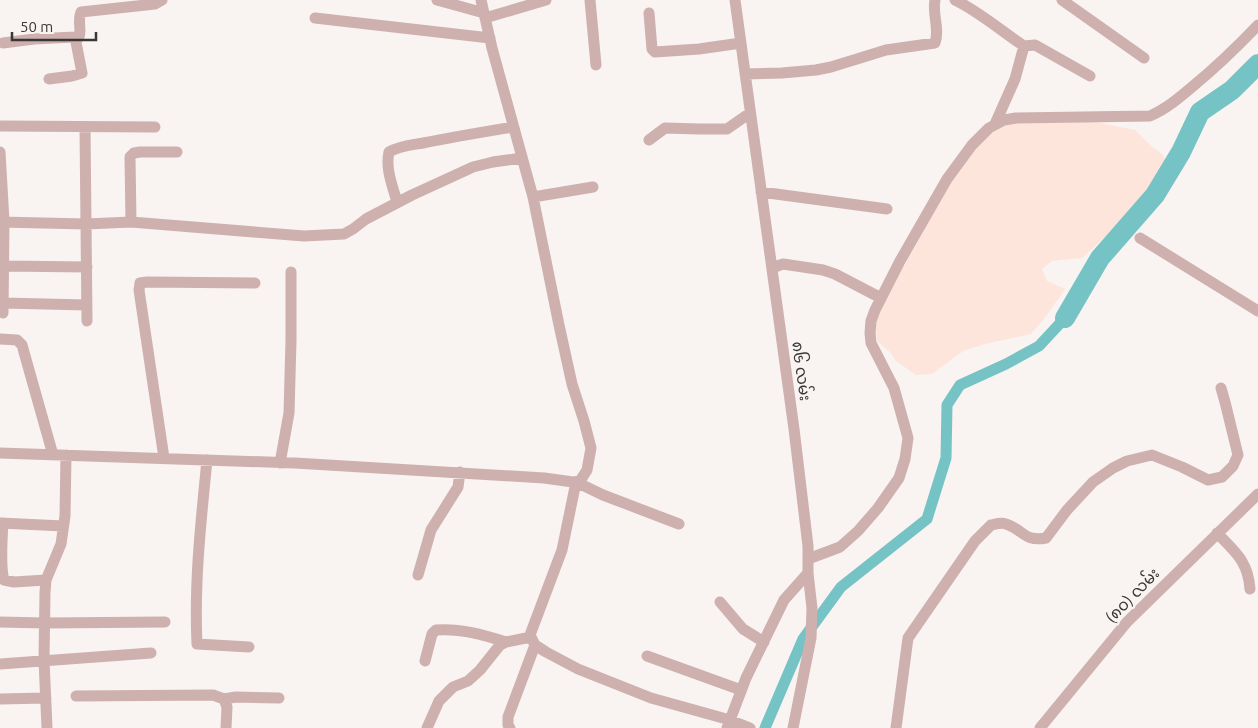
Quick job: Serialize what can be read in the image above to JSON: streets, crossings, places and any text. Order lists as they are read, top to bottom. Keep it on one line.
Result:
{"streets":{"street":["၈၆ လမ်း","(၈၀) လမ်း"]},"scale_bar":"50 m"}
